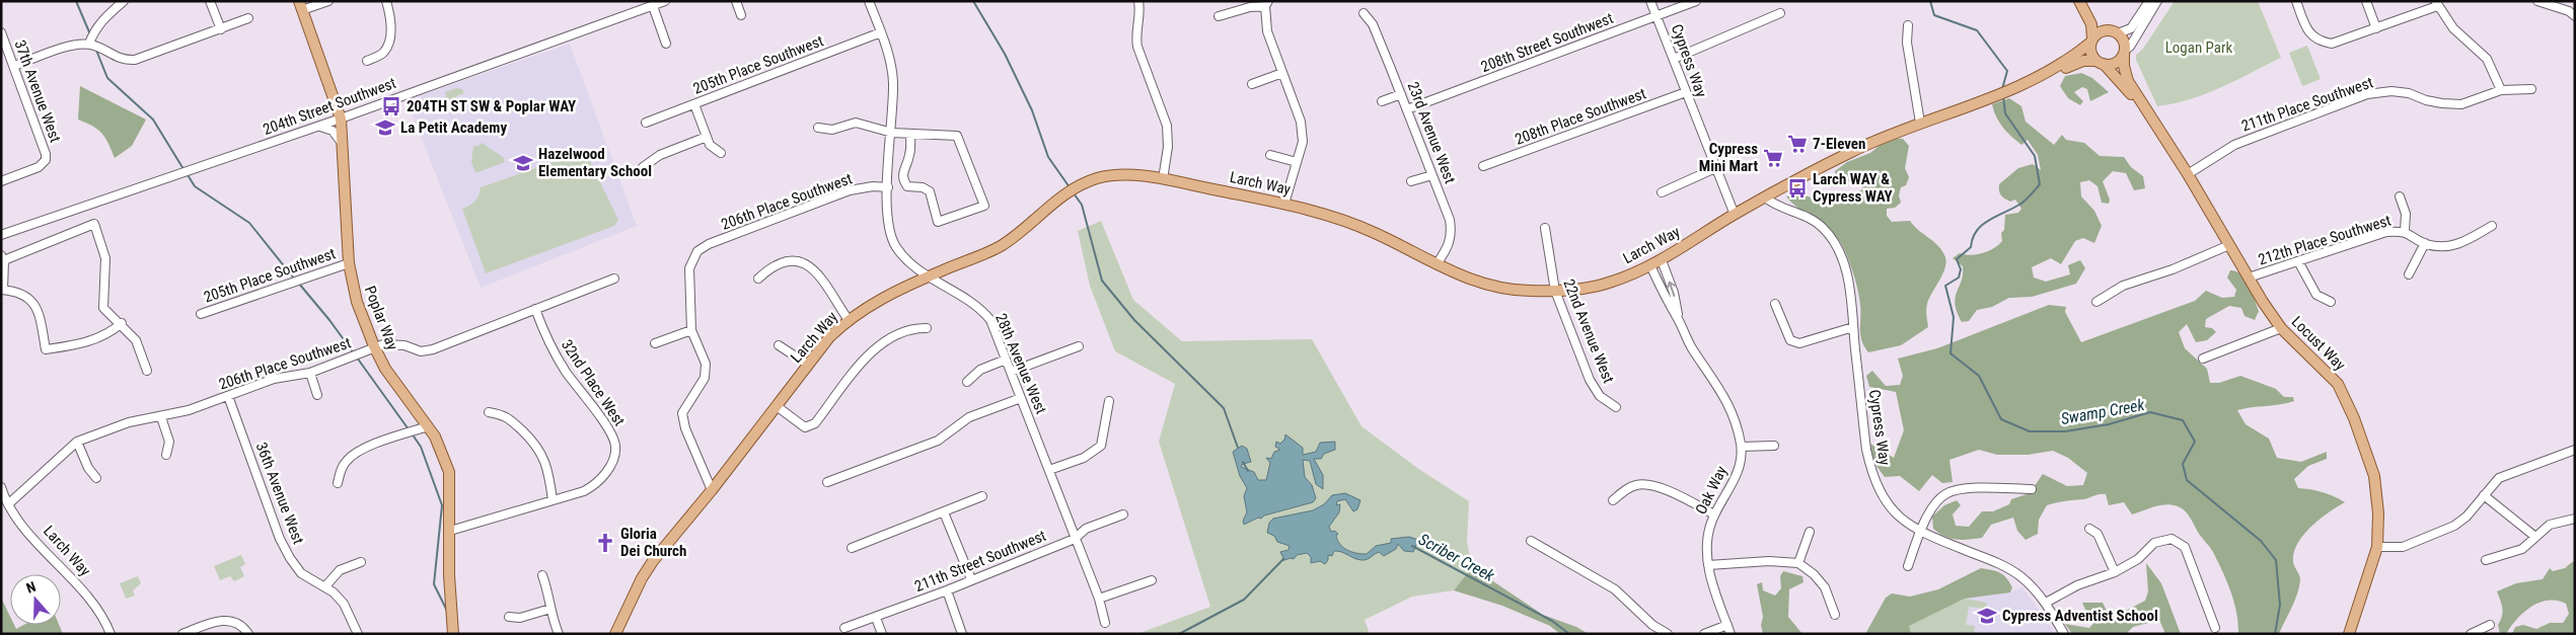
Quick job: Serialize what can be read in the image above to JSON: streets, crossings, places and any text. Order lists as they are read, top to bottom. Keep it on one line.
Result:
{"streets":{"main road":["Larch Way","Poplar Way","Locust Way"],"street":["208th Street Southwest","Cypress Way","205th Place Southwest","37th Avenue West","211th Place Southwest","204th Street Southwest","208th Place Southwest","23rd Avenue West","206th Place Southwest","212th Place Southwest","22nd Avenue West","28th Avenue West","32nd Place West","Oak Way","36th Avenue West","211th Street Southwest"]},"crossings":[["208th Street Southwest","Cypress Way"],["208th Street Southwest","23rd Avenue West"],["Cypress Way","208th Place Southwest"],["Cypress Way","Larch Way"],["205th Place Southwest","Poplar Way"],["205th Place Southwest","28th Avenue West"],["211th Place Southwest","Locust Way"],["204th Street Southwest","Poplar Way"],["23rd Avenue West","Larch Way"],["Larch Way","206th Place Southwest"],["Larch Way","22nd Avenue West"],["Larch Way","Locust Way"],["Larch Way","28th Avenue West"],["206th Place Southwest","Poplar Way"],["206th Place Southwest","28th Avenue West"],["206th Place Southwest","32nd Place West"],["206th Place Southwest","36th Avenue West"],["212th Place Southwest","Locust Way"],["28th Avenue West","211th Street Southwest"]],"water":["Swamp Creek","Scriber Creek"],"parks":["Logan Park"],"places":{"bus stop":["204TH ST SW & Poplar WAY","Larch WAY & Cypress WAY"],"school or university":["La Petit Academy","Hazelwood Elementary School","Cypress Adventist School"],"supermarket":["7-Eleven","Cypress Mini Mart"],"church":["Gloria Dei Church"]},"north":"top"}
